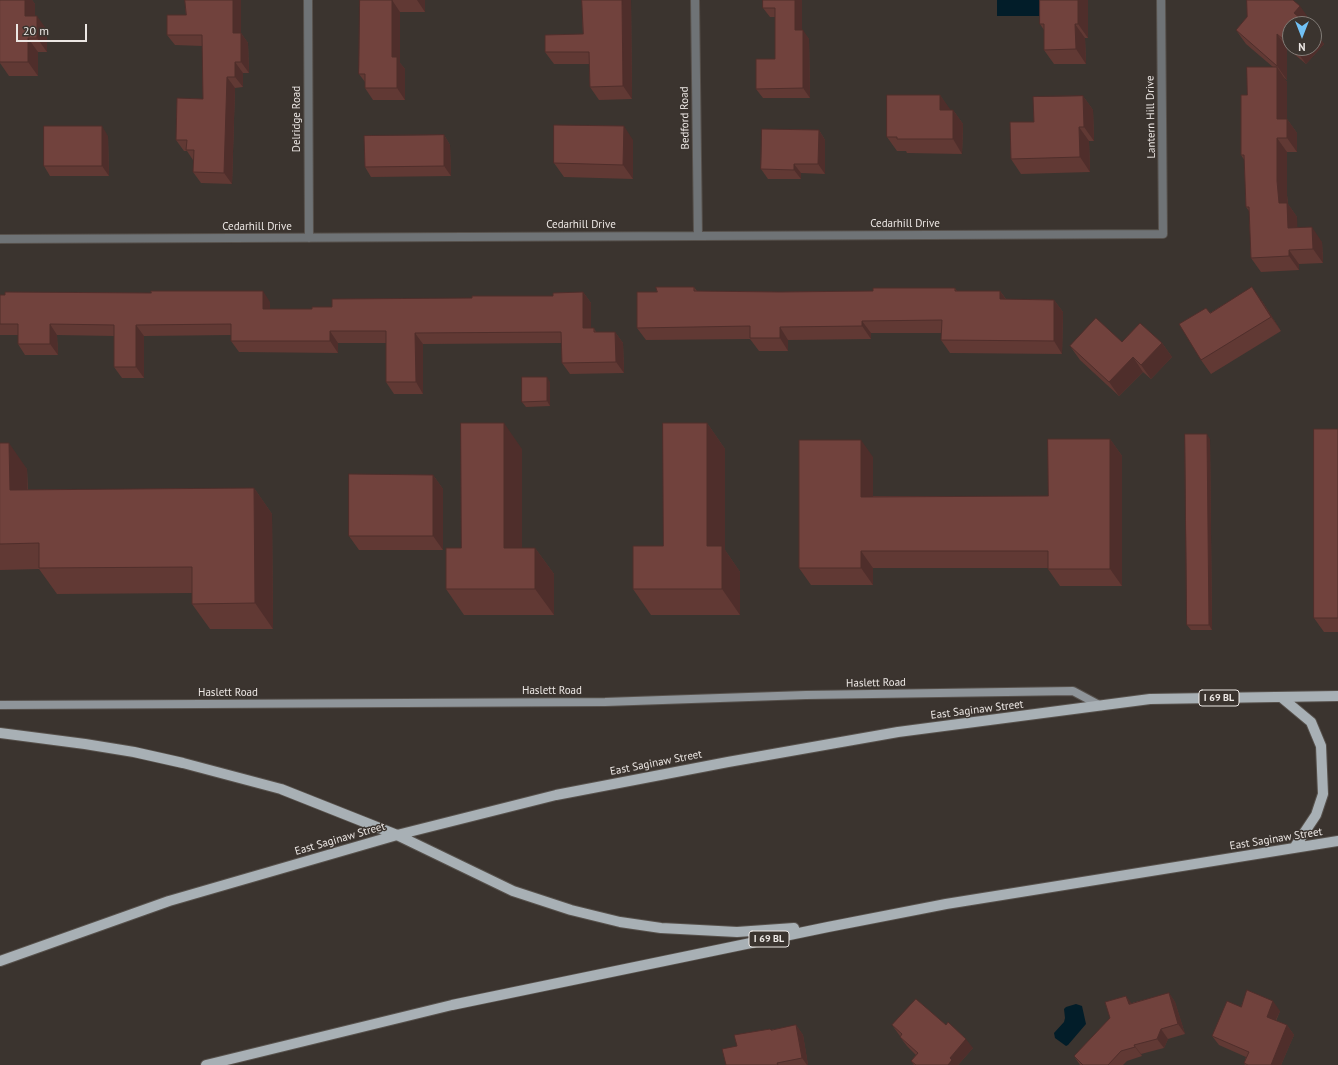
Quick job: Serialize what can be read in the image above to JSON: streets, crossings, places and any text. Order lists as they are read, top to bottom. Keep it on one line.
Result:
{"streets":{"main road":["Haslett Road","I 69 BL","East Saginaw Street"],"street":["Lantern Hill Drive","Bedford Road","Delridge Road","Cedarhill Drive"]},"crossings":[["Lantern Hill Drive","Cedarhill Drive"],["Bedford Road","Cedarhill Drive"],["Delridge Road","Cedarhill Drive"],["Haslett Road","East Saginaw Street"]],"scale_bar":"20 m","north":"bottom"}
